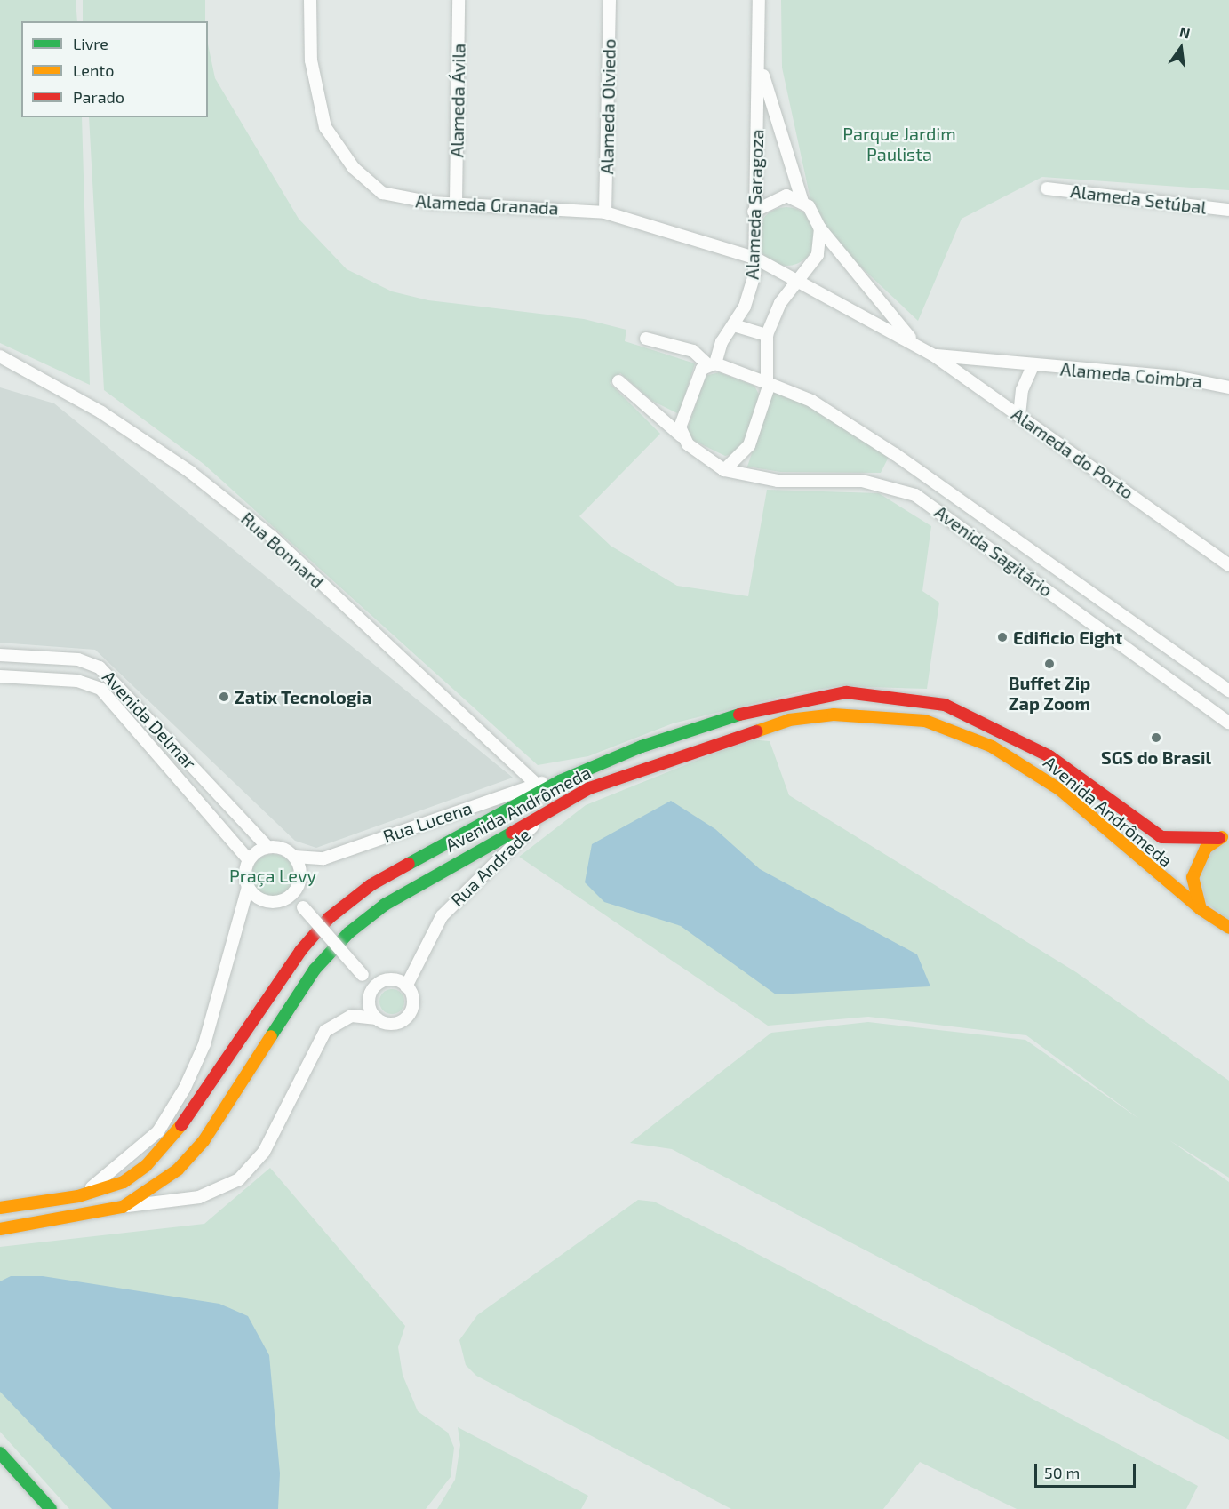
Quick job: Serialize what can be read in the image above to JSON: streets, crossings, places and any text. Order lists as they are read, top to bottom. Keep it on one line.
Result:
{"streets":{"main road":["Avenida Andrômeda"],"street":["Alameda Ávila","Alameda Olviedo","Alameda Setúbal","Alameda Granada","Alameda Saragoza","Alameda Coimbra","Alameda do Porto","Rua Bonnard","Avenida Sagitário","Avenida Delmar","Rua Lucena","Rua Andrade"]},"crossings":[["Alameda Ávila","Alameda Granada"],["Alameda Olviedo","Alameda Granada"],["Alameda Granada","Alameda Saragoza"],["Alameda Granada","Alameda do Porto"],["Alameda Saragoza","Alameda do Porto"],["Alameda Saragoza","Avenida Sagitário"],["Alameda Coimbra","Alameda do Porto"],["Rua Bonnard","Rua Lucena"],["Avenida Delmar","Rua Lucena"],["Avenida Andrômeda","Rua Lucena"],["Avenida Andrômeda","Rua Andrade"]],"parks":["Parque Jardim Paulista","Praça Levy"],"places":["Edificio Eight","Buffet Zip Zap Zoom","Zatix Tecnologia","SGS do Brasil"],"legend":["Livre","Lento","Parado"],"scale_bar":"50 m","north":"top"}
